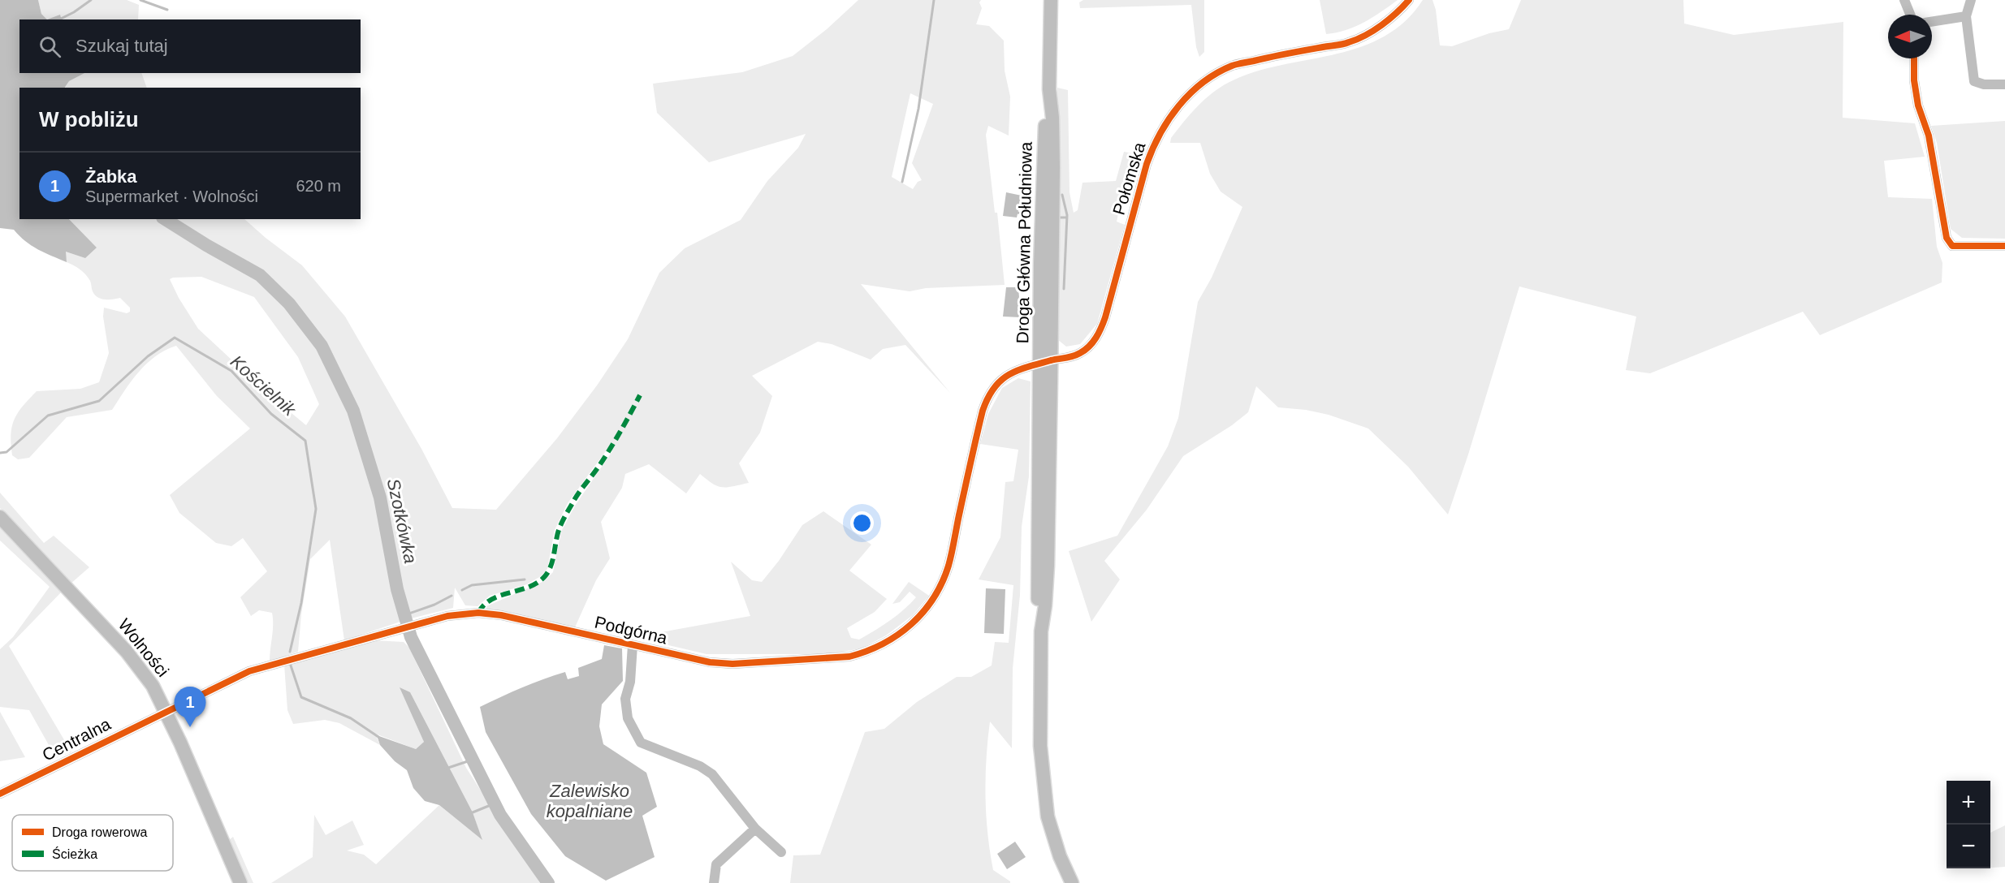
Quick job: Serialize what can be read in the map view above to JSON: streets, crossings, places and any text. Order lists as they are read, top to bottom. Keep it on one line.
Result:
{"streets":{"main road":["Droga Główna Południowa","Wolności"],"street":["Połomska","Podgórna","Centralna"]},"crossings":[["Połomska","Droga Główna Południowa"],["Połomska","Podgórna"],["Podgórna","Wolności"],["Podgórna","Centralna"],["Wolności","Centralna"]],"water":["Kościelnik","Szotkówka","Zalewisko kopalniane"],"legend":["Droga rowerowa","Ścieżka"],"north":"left","page":{"search":"Szukaj tutaj","heading":"W pobliżu","list":[{"mark":"1","name":"Żabka","note":"Supermarket · Wolności","value":"620 m"}],"pins":"1","map_buttons":["+","−"]}}
